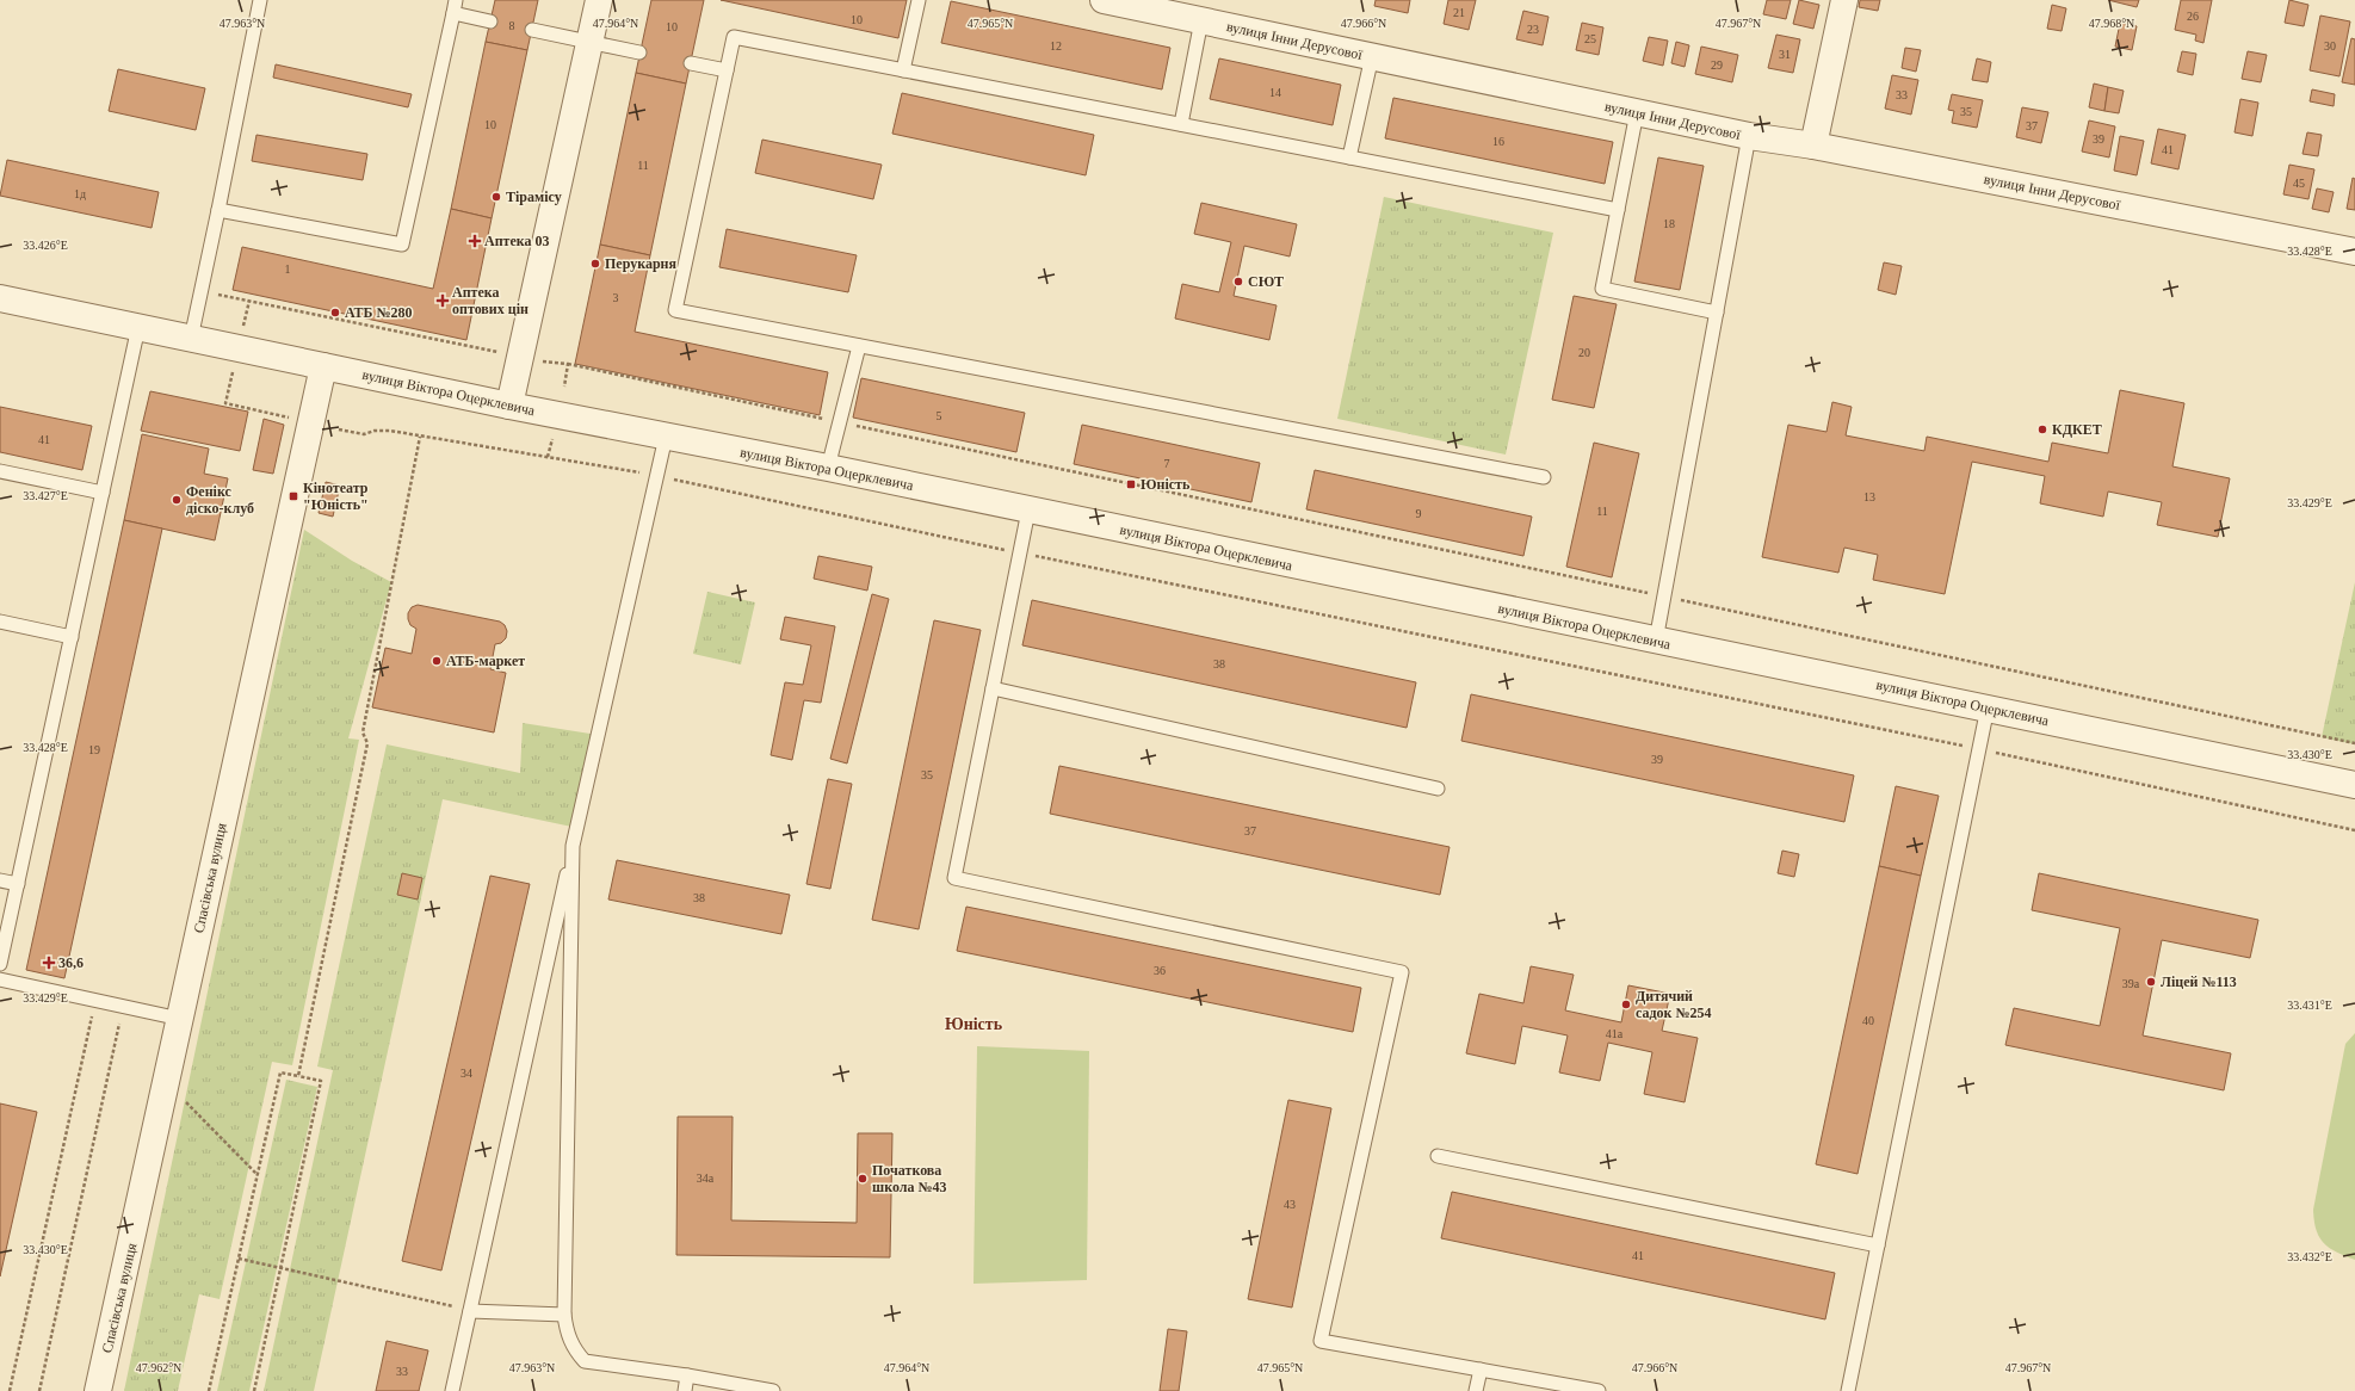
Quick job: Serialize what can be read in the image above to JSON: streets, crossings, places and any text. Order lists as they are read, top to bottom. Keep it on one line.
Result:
{"streets":{"street":["вулиця Інни Дерусової","вулиця Віктора Оцерклевича","Спасівська вулиця"]},"crossings":[["вулиця Віктора Оцерклевича","Спасівська вулиця"]],"districts":["Юність"],"places":{"other":["Тірамісу","Перукарня","СЮТ","АТБ №280","КДКЕТ","Фенікс діско-клуб","АТБ-маркет","Ліцей №113","Дитячий садок №254","Початкова школа №43"],"health":["Аптека 03","Аптека оптових цін","36,6"],"transit":["Юність","Кінотеатр \"Юність\""]},"house_numbers":["21","26","10","8","10","23","25","12","30","31","29","14","33","35","10","37","39","16","41","11","45","1д","18","1","3","20","5","41","7","13","11","9","38","19","39","35","37","38","36","39а","40","41а","34","34а","43","41","33"],"coordinates":["47.963°N","47.964°N","47.965°N","47.966°N","47.967°N","47.968°N","33.426°E","33.428°E","33.427°E","33.429°E","33.430°E","33.431°E","33.432°E","47.962°N"]}
